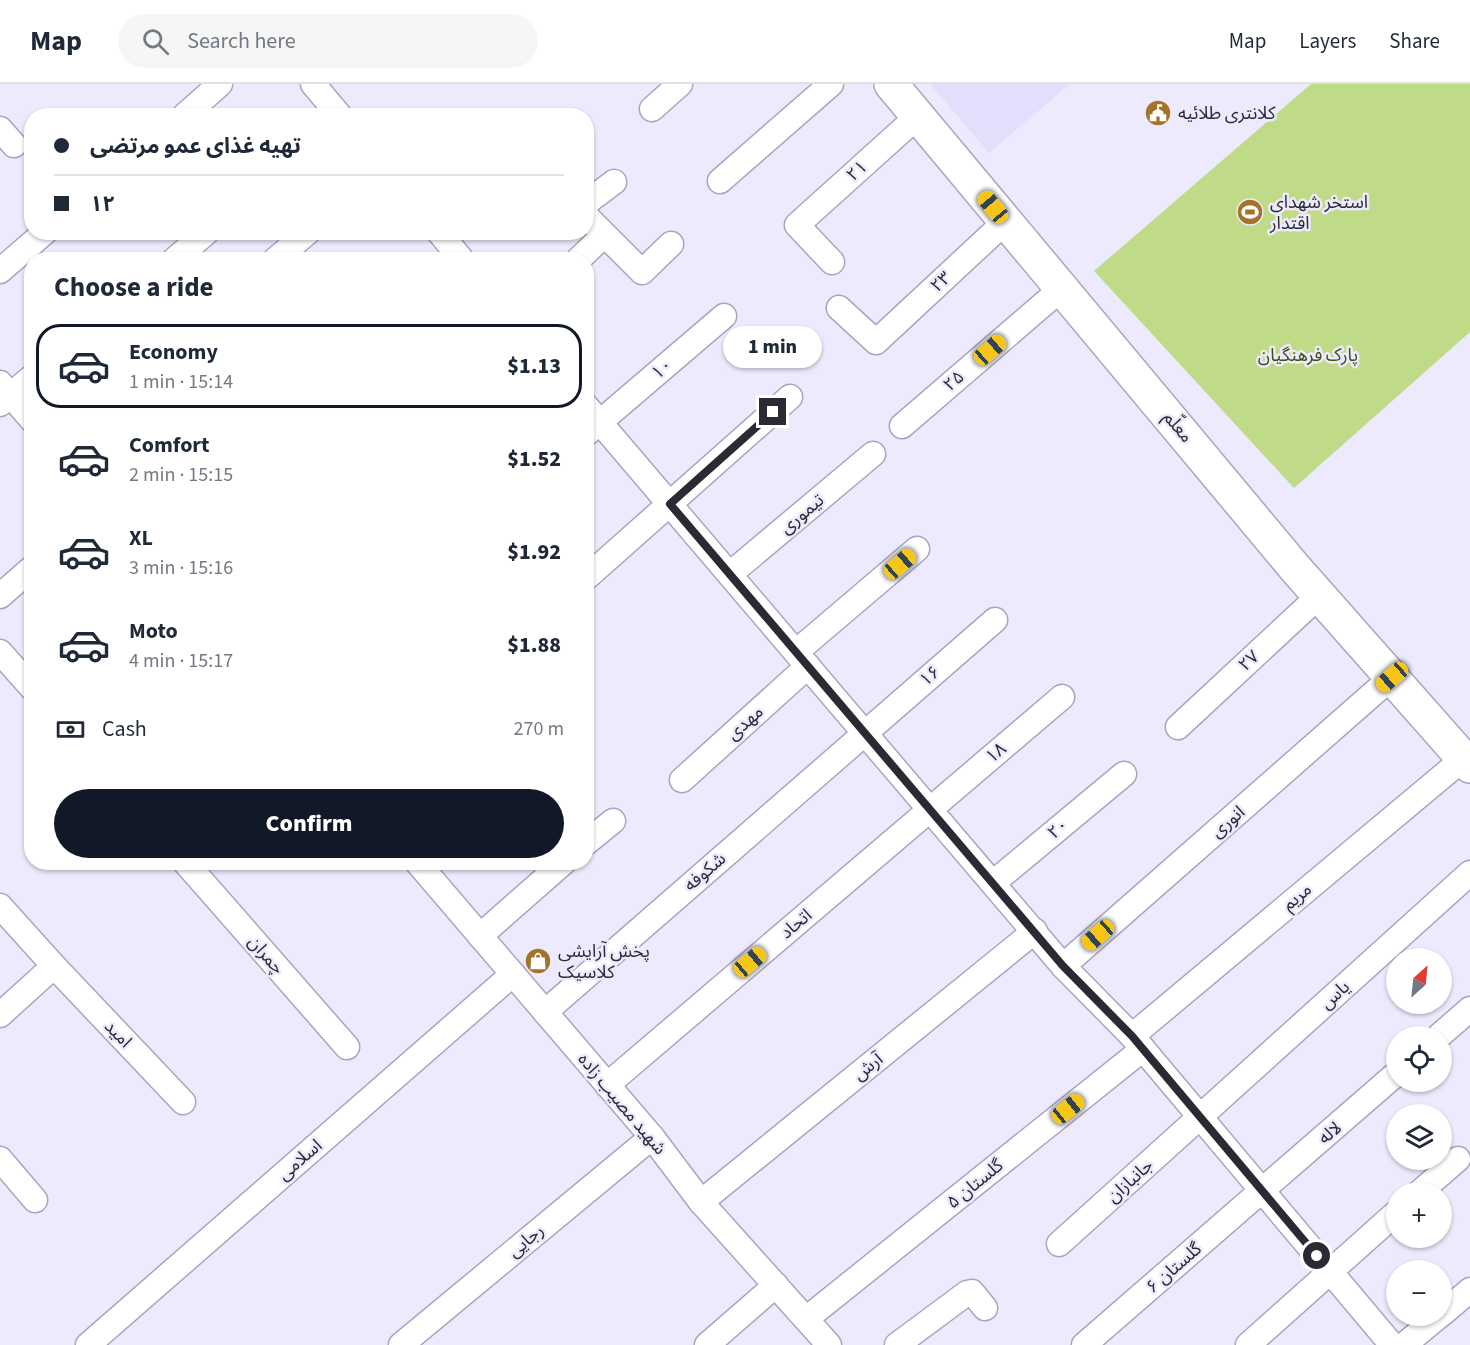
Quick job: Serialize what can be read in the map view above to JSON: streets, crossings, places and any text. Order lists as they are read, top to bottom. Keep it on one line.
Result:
{"streets":{"street":["۲۱","۲۳","۱۰","۲۵","معلّم","تیموری","۲۷","۱۶","مهدی","۱۸","انوری","۲۰","شکوفه","مریم","اتحاد","چمران","یاس","امید","آرش","شهید مصیب زاده","لاله","اسلامی","جانبازان","گلستان ۵","رجایی","گلستان ۶"]},"crossings":[["۲۱","معلّم"],["۲۳","معلّم"],["۲۵","معلّم"],["معلّم","۲۷"],["معلّم","انوری"],["معلّم","مریم"],["۱۶","شکوفه"],["۱۸","اتحاد"],["شکوفه","شهید مصیب زاده"],["مریم","گلستان ۵"],["اتحاد","شهید مصیب زاده"],["یاس","جانبازان"],["آرش","شهید مصیب زاده"],["شهید مصیب زاده","اسلامی"],["شهید مصیب زاده","گلستان ۵"],["شهید مصیب زاده","رجایی"],["لاله","گلستان ۶"]],"parks":["پارک فرهنگیان"],"places":{"public building":["کلانتری طلائیه"],"sports":["استخر شهدای اقتدار"],"shop":["پخش آرایشی کلاسیک"]},"north":"top right","page":{"header":"Map","search":"Search here","nav":["Map","Layers","Share"],"banner":["تهیه غذای عمو مرتضی","۱۲"],"heading":"Choose a ride","list":[{"name":"Economy","note":"1 min · 15:14","value":"$1.13"},{"name":"Comfort","note":"2 min · 15:15","value":"$1.52"},{"name":"XL","note":"3 min · 15:16","value":"$1.92"},{"name":"Moto","note":"4 min · 15:17","value":"$1.88"}],"bubble":"1 min","pay":["Cash","270 m"],"buttons":"Confirm","map_buttons":["+","−"]}}
